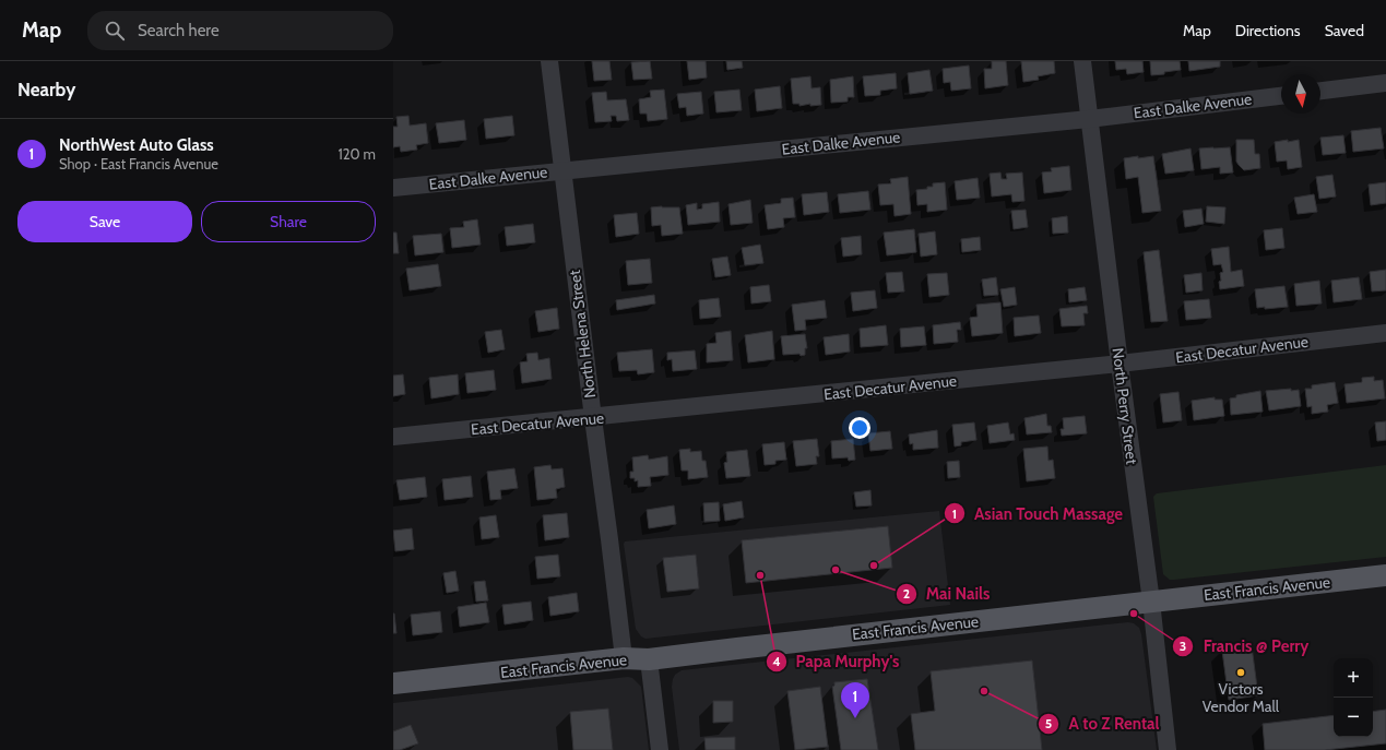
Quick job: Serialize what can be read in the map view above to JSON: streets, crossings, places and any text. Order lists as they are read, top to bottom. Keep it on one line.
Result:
{"streets":{"main road":["East Francis Avenue"],"street":["East Dalke Avenue","North Helena Street","East Decatur Avenue","North Perry Street"]},"crossings":[["East Dalke Avenue","North Helena Street"],["East Dalke Avenue","North Perry Street"],["North Helena Street","East Decatur Avenue"],["North Helena Street","East Francis Avenue"],["East Decatur Avenue","North Perry Street"],["North Perry Street","East Francis Avenue"]],"places":["Asian Touch Massage","Mai Nails","Papa Murphy's","Francis @ Perry","Victors Vendor Mall","A to Z Rental"],"north":"bottom","page":{"header":"Map","search":"Search here","nav":["Map","Directions","Saved"],"heading":"Nearby","list":[{"mark":"1","name":"NorthWest Auto Glass","note":"Shop · East Francis Avenue","value":"120 m"}],"buttons":["Save","Share"],"map_buttons":["+","−"],"pins":"1"}}
